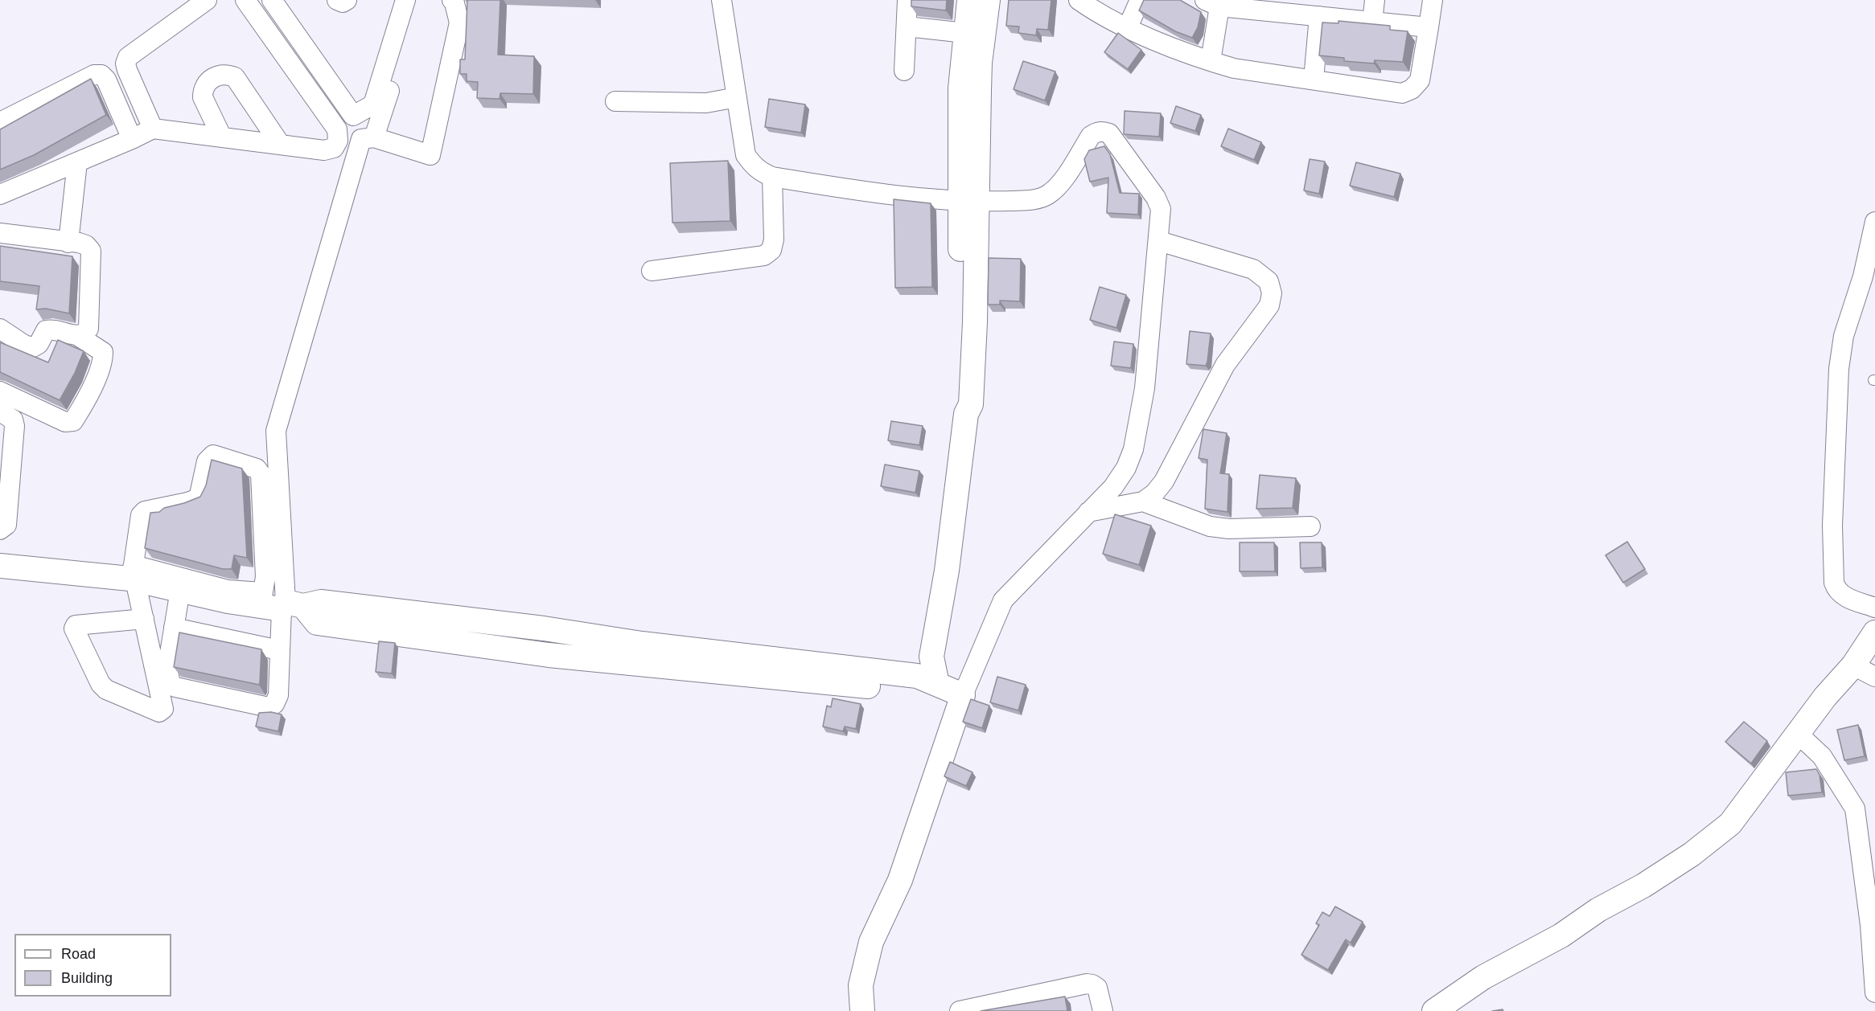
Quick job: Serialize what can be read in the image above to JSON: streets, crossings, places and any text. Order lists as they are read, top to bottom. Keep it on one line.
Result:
{"legend":["Road","Building"]}
